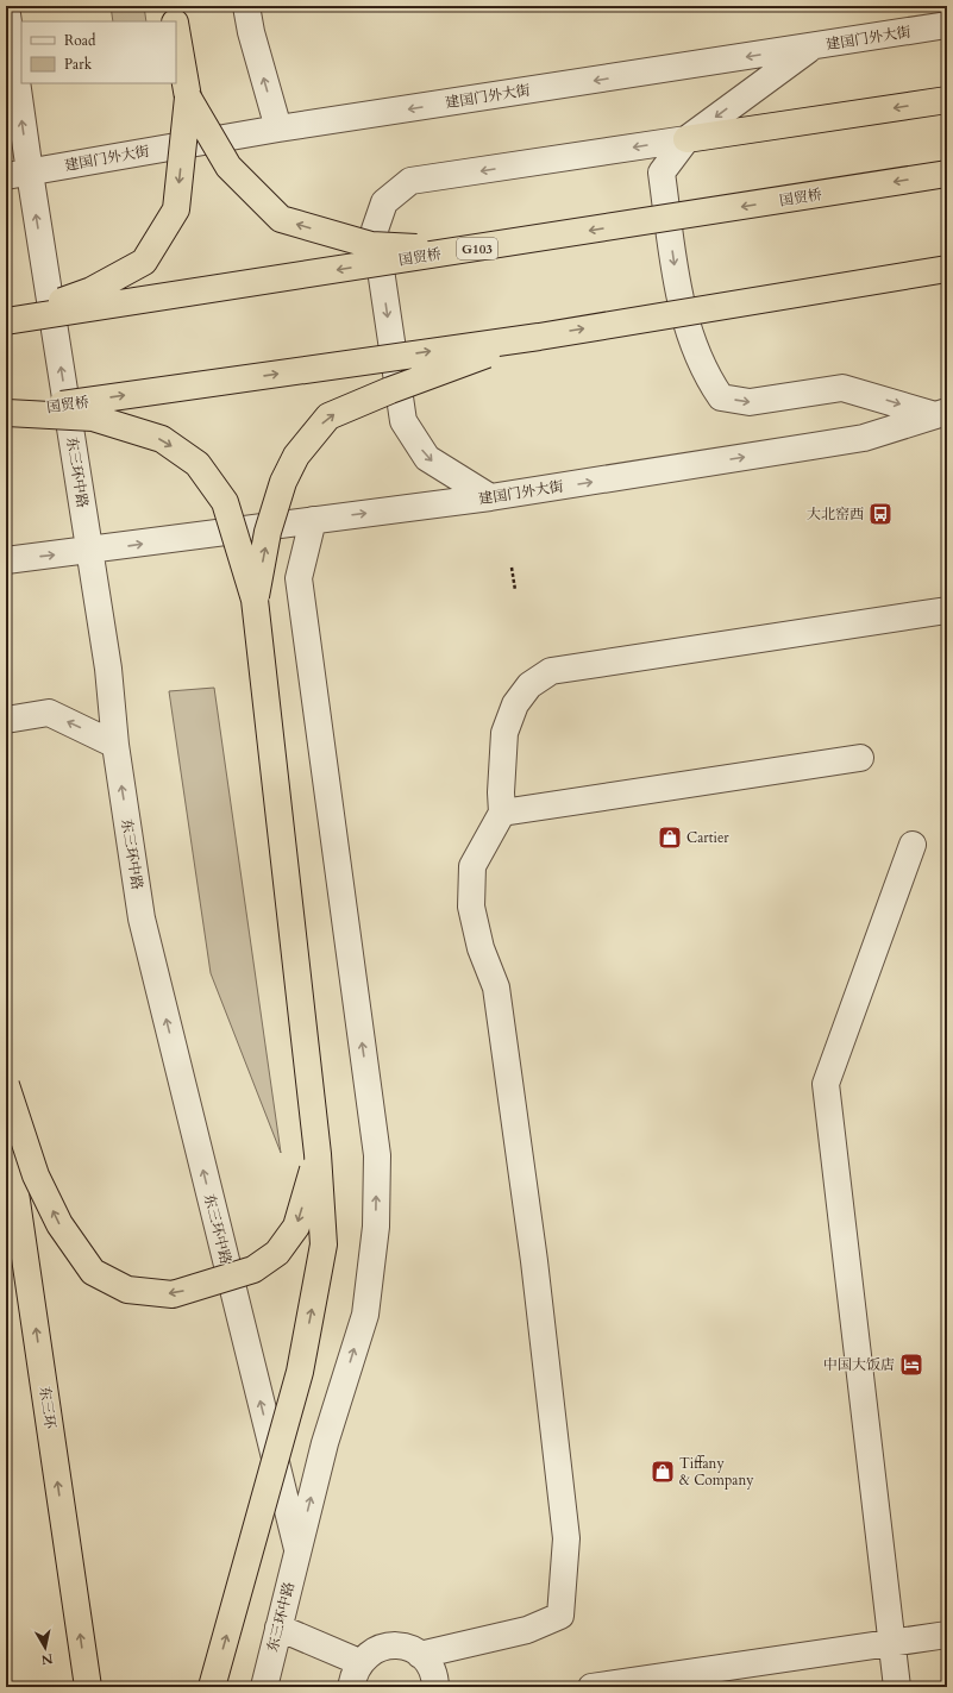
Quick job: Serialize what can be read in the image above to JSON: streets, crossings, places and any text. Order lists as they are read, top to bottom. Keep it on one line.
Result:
{"streets":{"highway":["国贸桥","G103","东三环"],"street":["建国门外大街","东三环中路"]},"crossings":[["建国门外大街","东三环中路"]],"places":{"bus stop":["大北窑西"],"shop":["Cartier","Tiffany & Company"],"hotel":["中国大饭店"]},"legend":["Road","Park"],"north":"bottom"}
